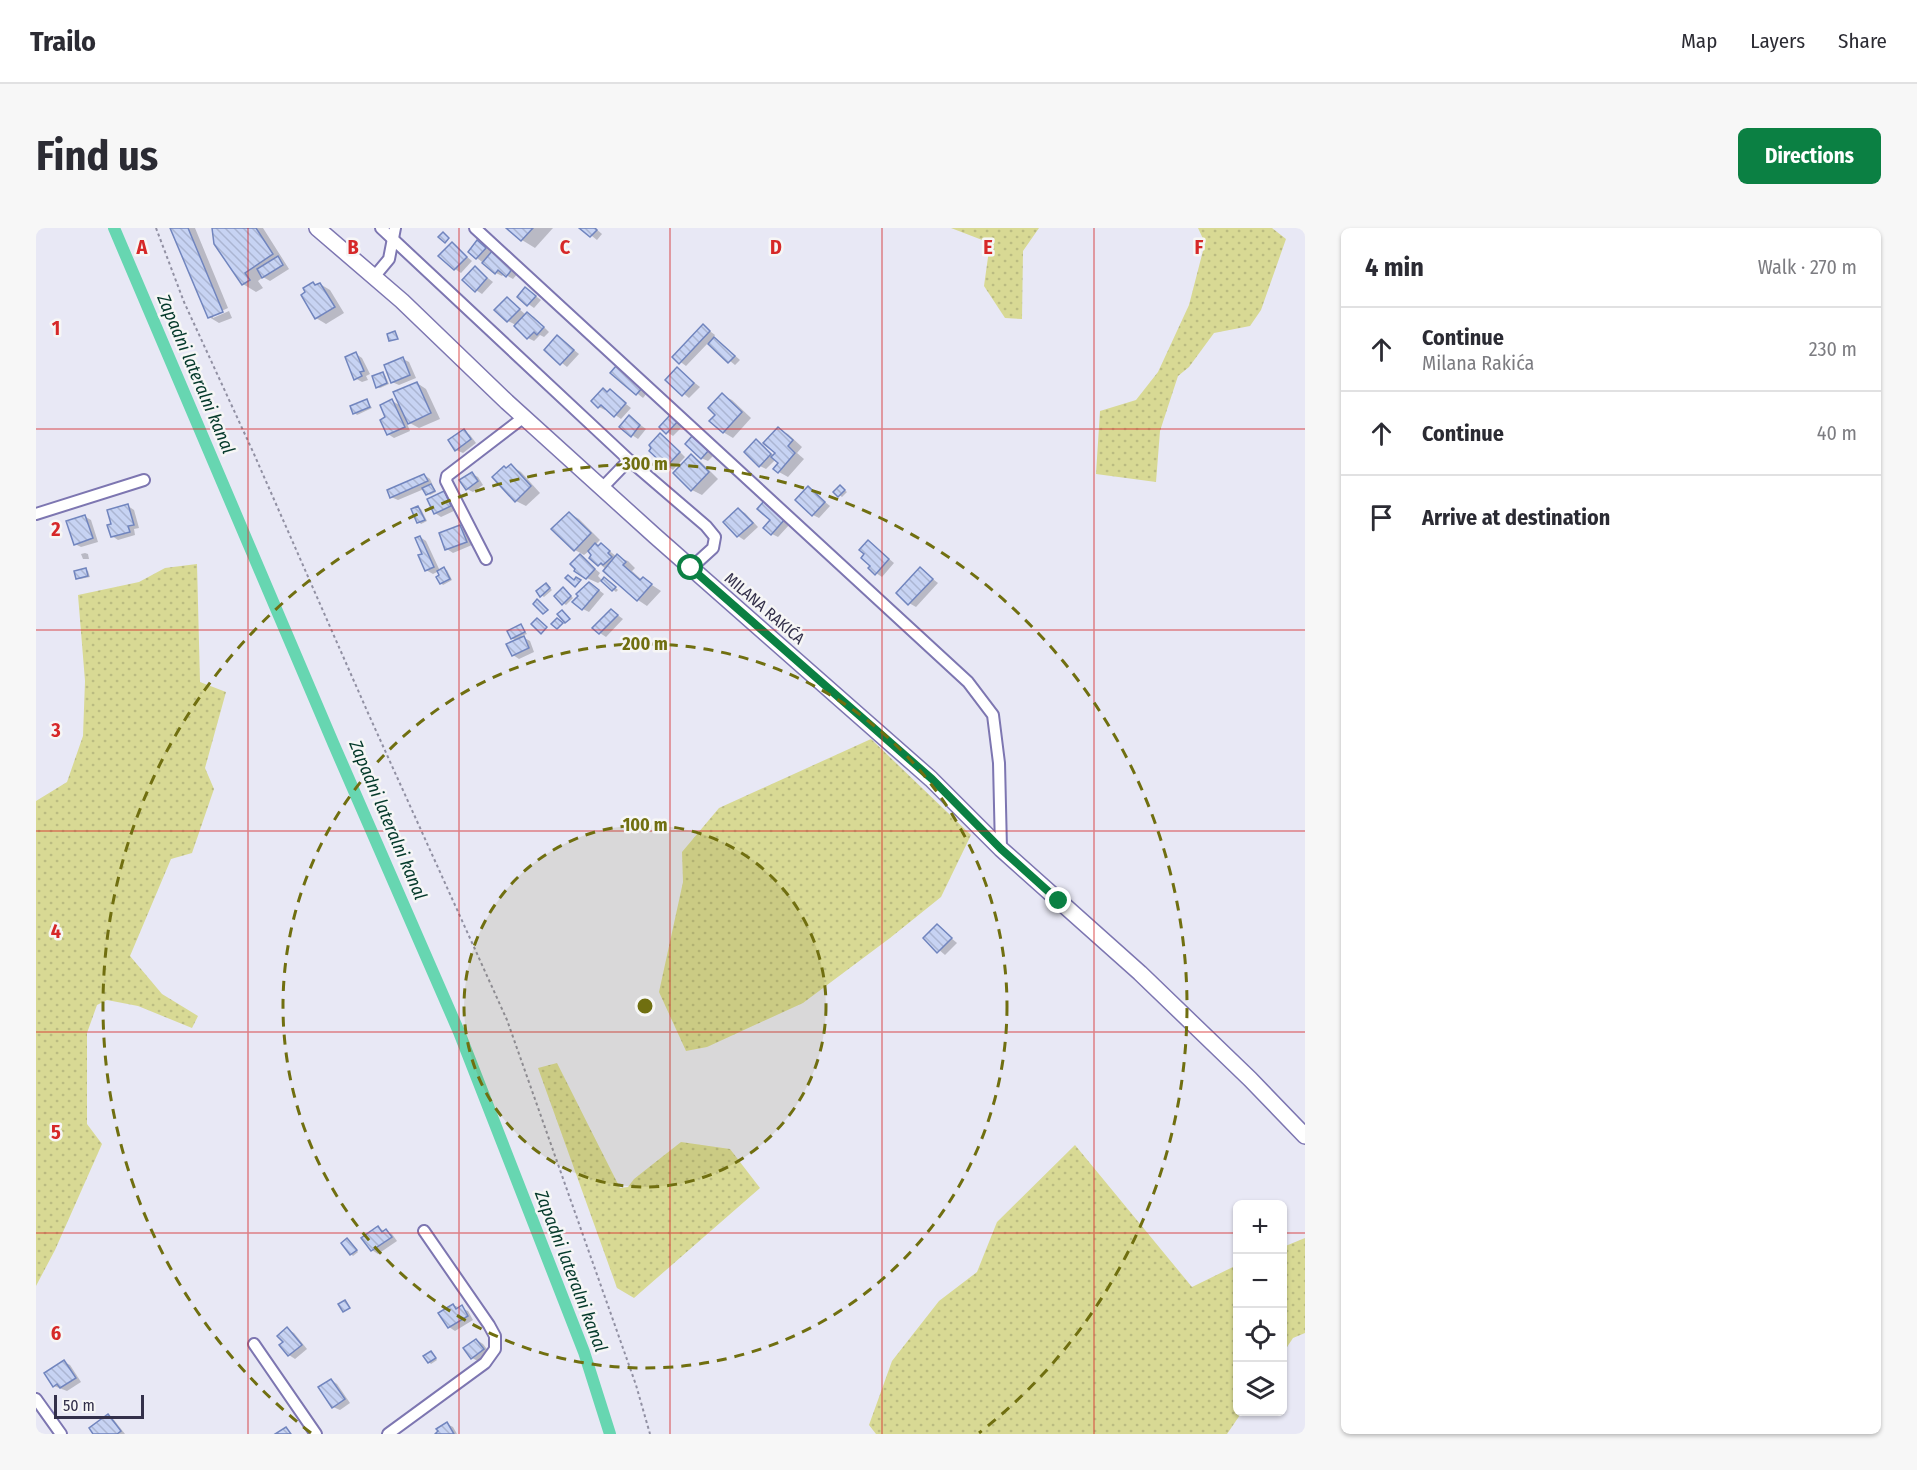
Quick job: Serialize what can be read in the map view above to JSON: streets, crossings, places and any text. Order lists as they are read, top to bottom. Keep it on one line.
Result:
{"streets":{"main road":["MILANA RAKIĆA"]},"water":["Zapadni lateralni kanal"],"scale_bar":"50 m","page":{"header":"Trailo","nav":["Map","Layers","Share"],"buttons":"Directions","title":"Find us","heading":["4 min","Walk · 270 m"],"list":[["Continue","Milana Rakića","230 m"],["Continue","40 m"],"Arrive at destination"],"map_buttons":["+","−"],"scale":"50 m"},"grid":{"columns":["A","B","C","D","E","F"],"rows":["1","2","3","4","5","6"]},"rings":["300 m","200 m","100 m"]}
